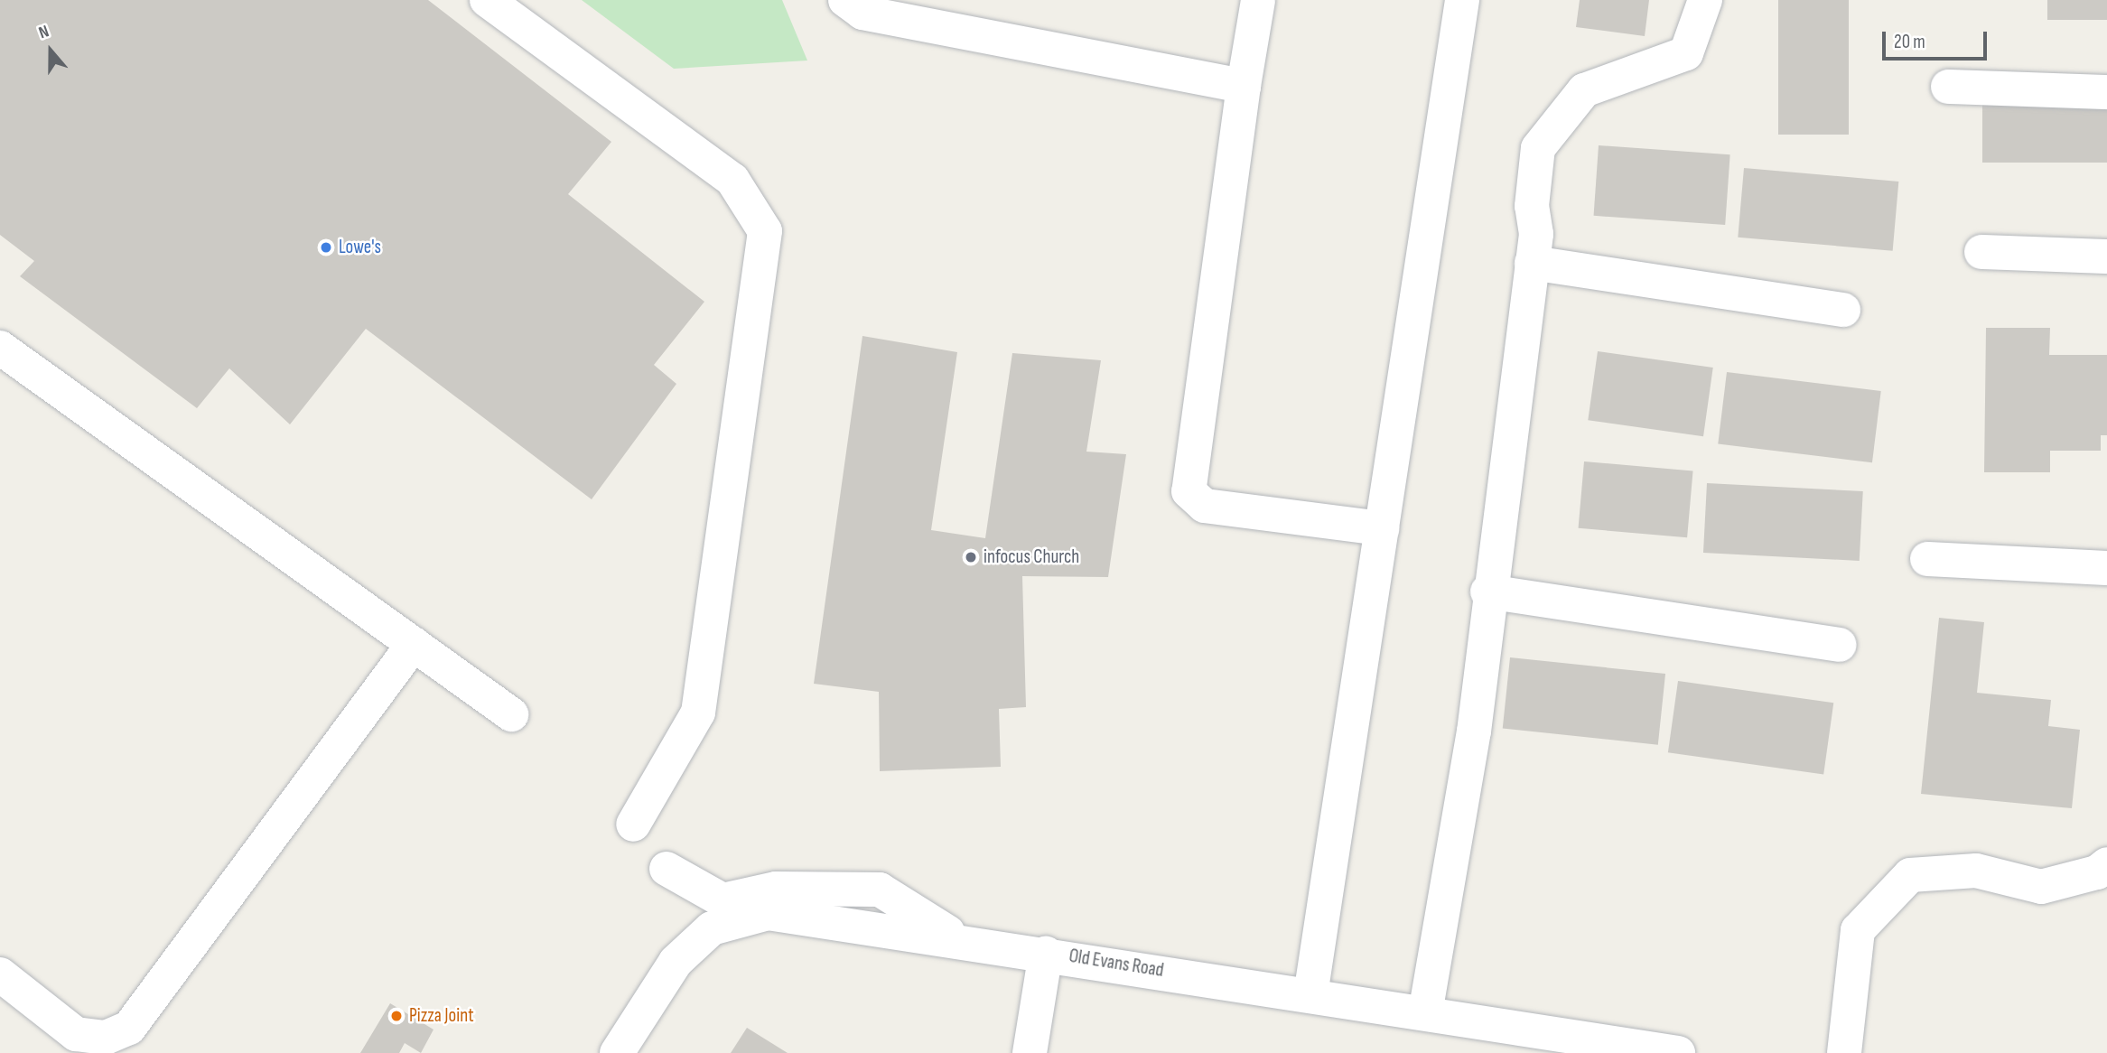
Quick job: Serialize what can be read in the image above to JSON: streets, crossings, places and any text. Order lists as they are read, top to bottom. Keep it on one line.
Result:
{"streets":{"street":["Old Evans Road"]},"places":["Lowe's","infocus Church","Pizza Joint"],"scale_bar":"20 m","north":"top"}
